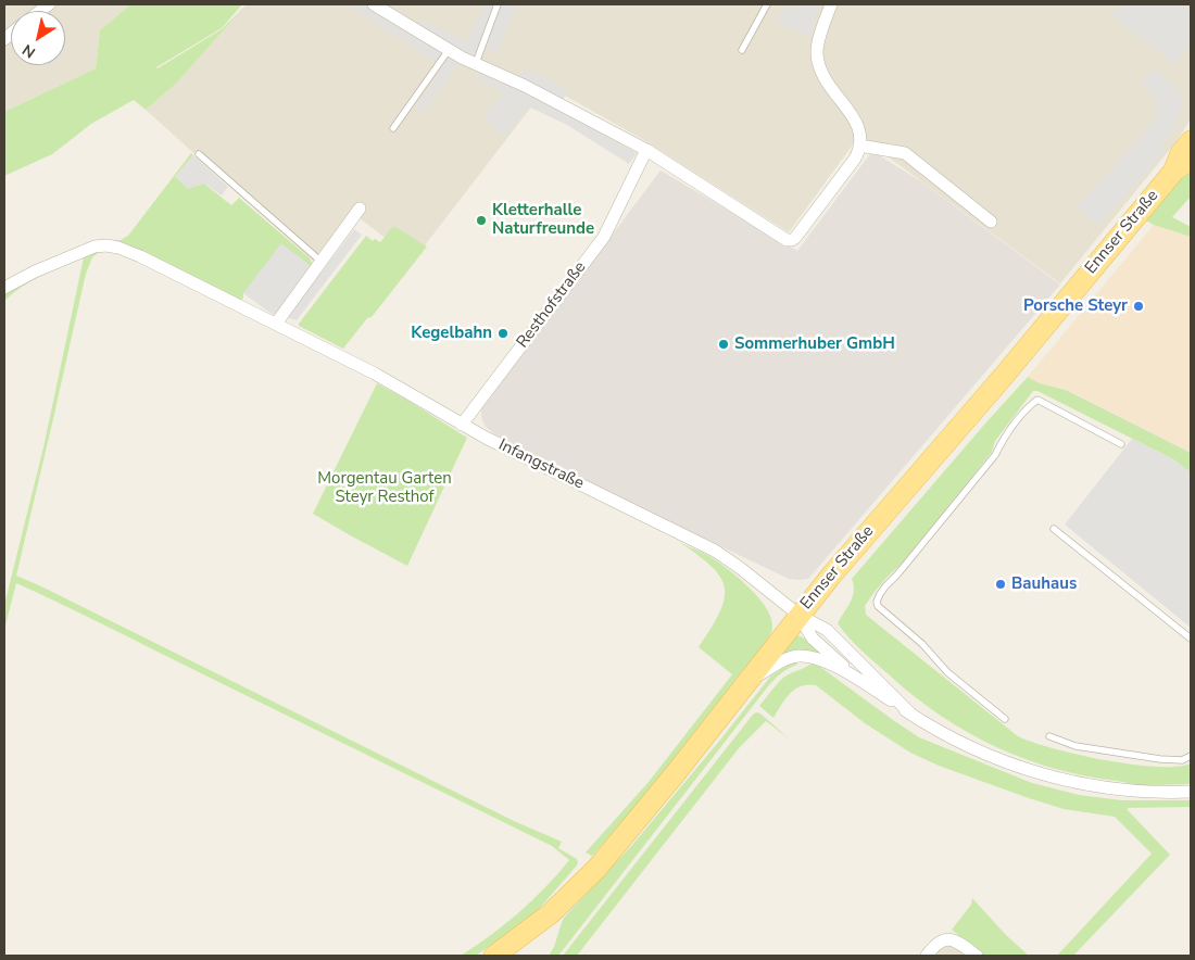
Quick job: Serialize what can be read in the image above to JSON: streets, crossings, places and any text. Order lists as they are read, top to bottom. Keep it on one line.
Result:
{"streets":{"main road":["Ennser Straße"],"street":["Resthofstraße","Infangstraße"]},"crossings":[["Ennser Straße","Infangstraße"],["Resthofstraße","Infangstraße"]],"parks":["Morgentau Garten Steyr Resthof"],"places":["Kletterhalle Naturfreunde","Porsche Steyr","Kegelbahn","Sommerhuber GmbH","Bauhaus"],"north":"bottom left"}
